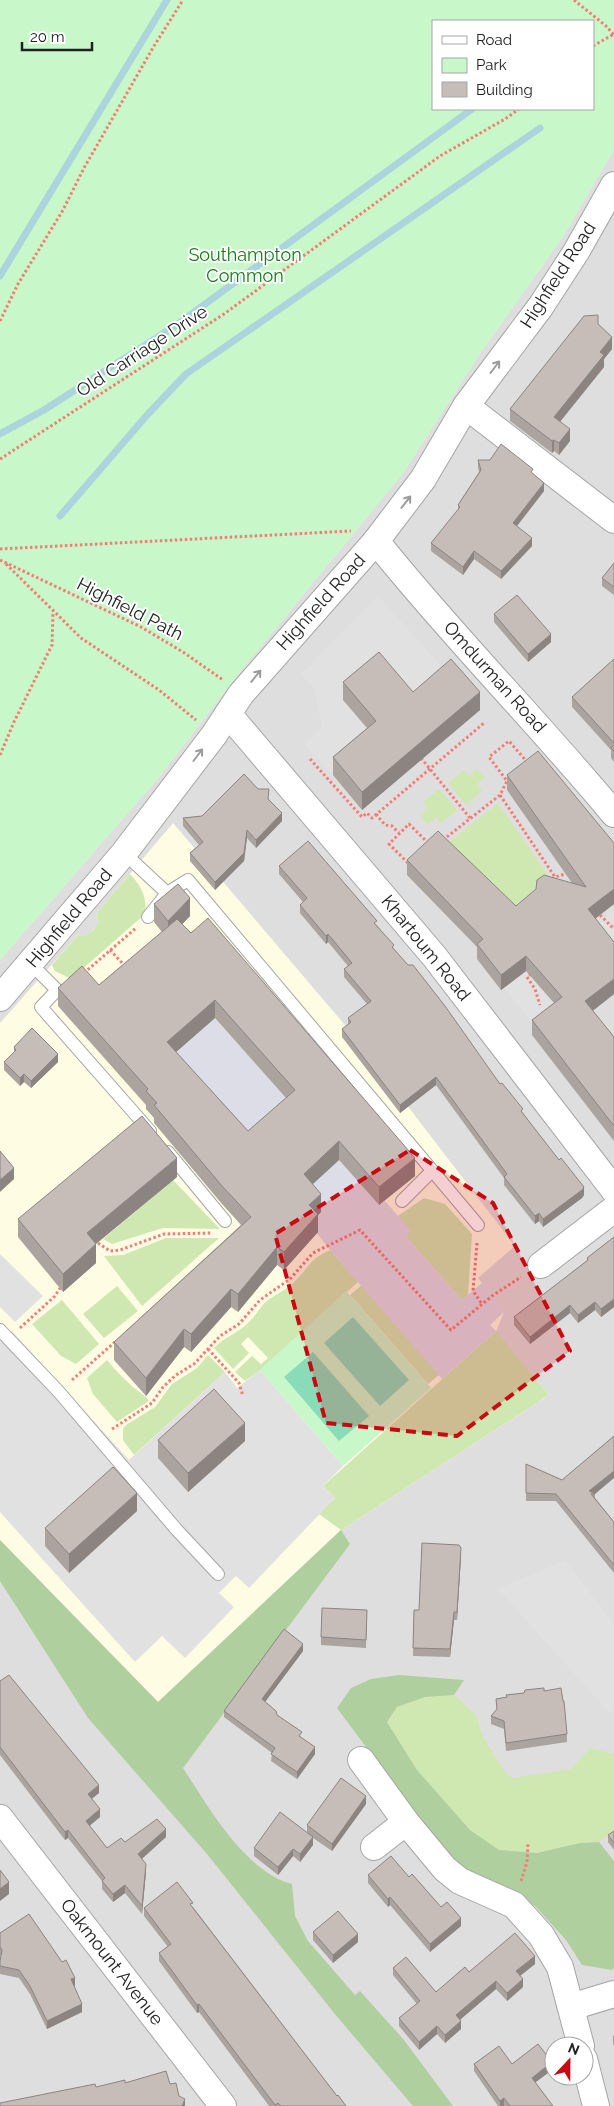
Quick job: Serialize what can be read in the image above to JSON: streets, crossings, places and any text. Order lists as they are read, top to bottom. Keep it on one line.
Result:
{"streets":{"street":["Highfield Road","Omdurman Road","Khartoum Road","Oakmount Avenue"],"path":["Old Carriage Drive","Highfield Path"]},"crossings":[["Highfield Road","Highfield Path"],["Highfield Road","Omdurman Road"],["Highfield Road","Khartoum Road"],["Highfield Path","Khartoum Road"]],"one_way":["Highfield Road"],"parks":["Southampton Common"],"legend":["Road","Park","Building"],"scale_bar":"20 m","north":"top"}
